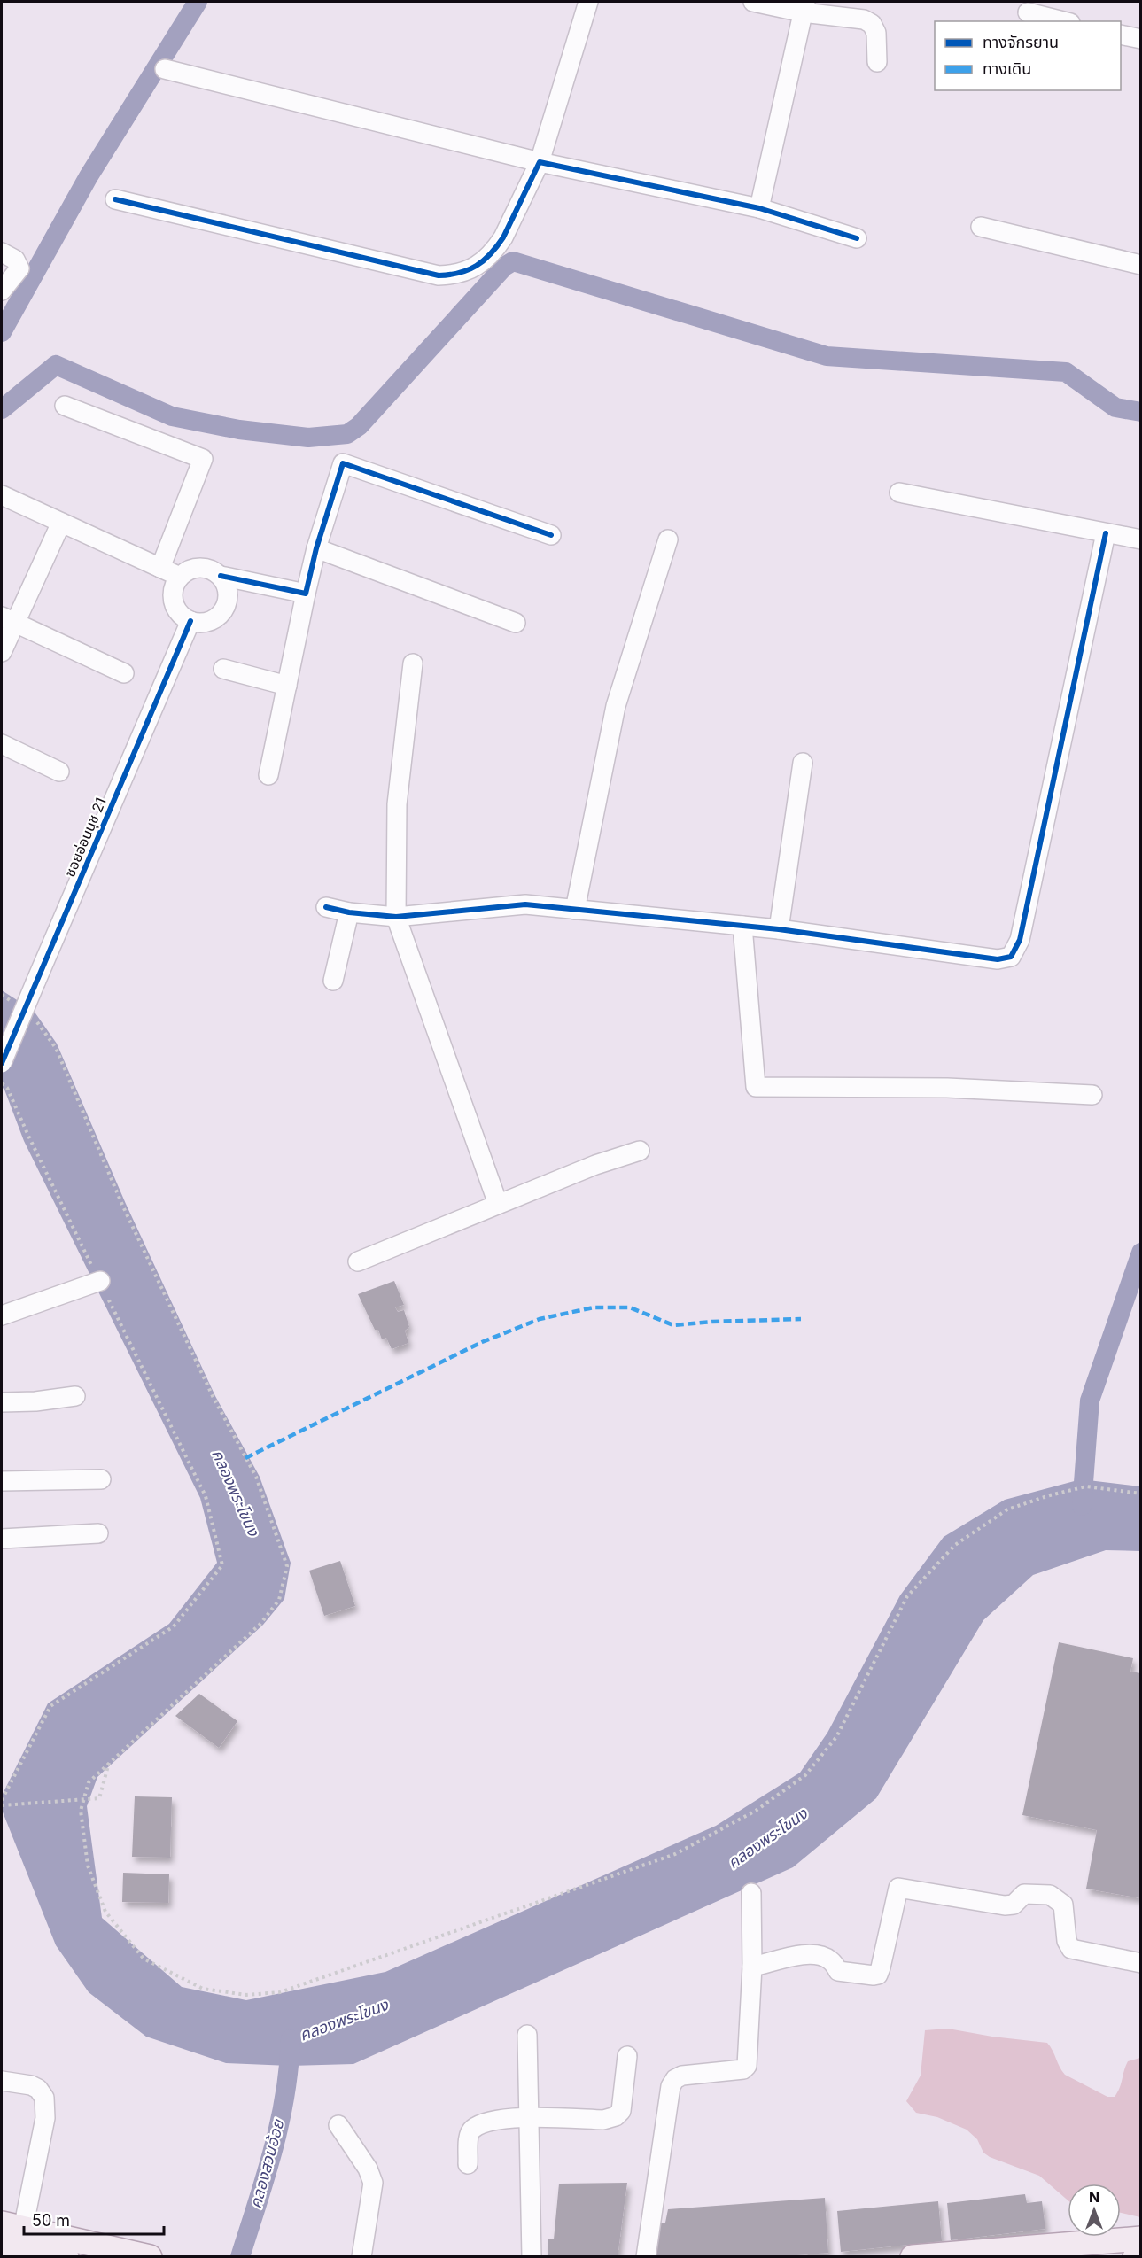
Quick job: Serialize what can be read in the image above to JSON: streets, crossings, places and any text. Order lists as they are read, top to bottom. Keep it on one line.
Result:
{"streets":{"street":["ซอยอ่อนนุช 21"]},"water":["คลองพระโขนง","คลองสวนอ้อย"],"legend":["ทางจักรยาน","ทางเดิน"],"scale_bar":"50 m","north":"top"}
